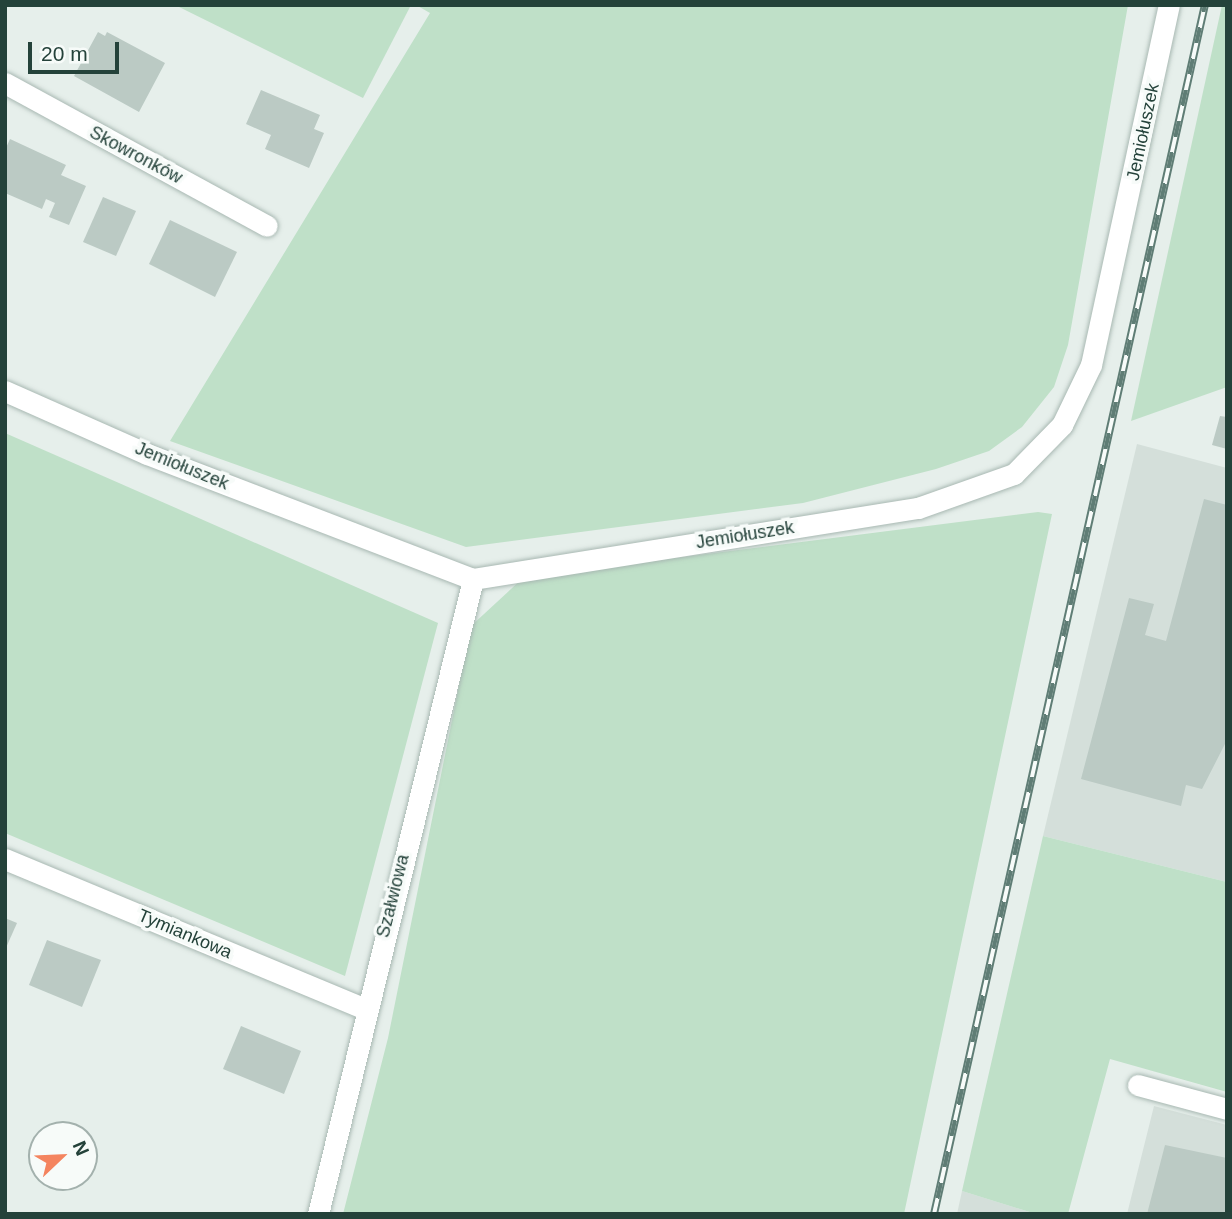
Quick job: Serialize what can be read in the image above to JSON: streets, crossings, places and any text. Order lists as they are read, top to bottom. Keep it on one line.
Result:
{"streets":{"street":["Jemiołuszek","Skowronków","Szałwiowa","Tymiankowa"]},"crossings":[["Jemiołuszek","Szałwiowa"],["Szałwiowa","Tymiankowa"]],"scale_bar":"20 m","north":"top right"}
